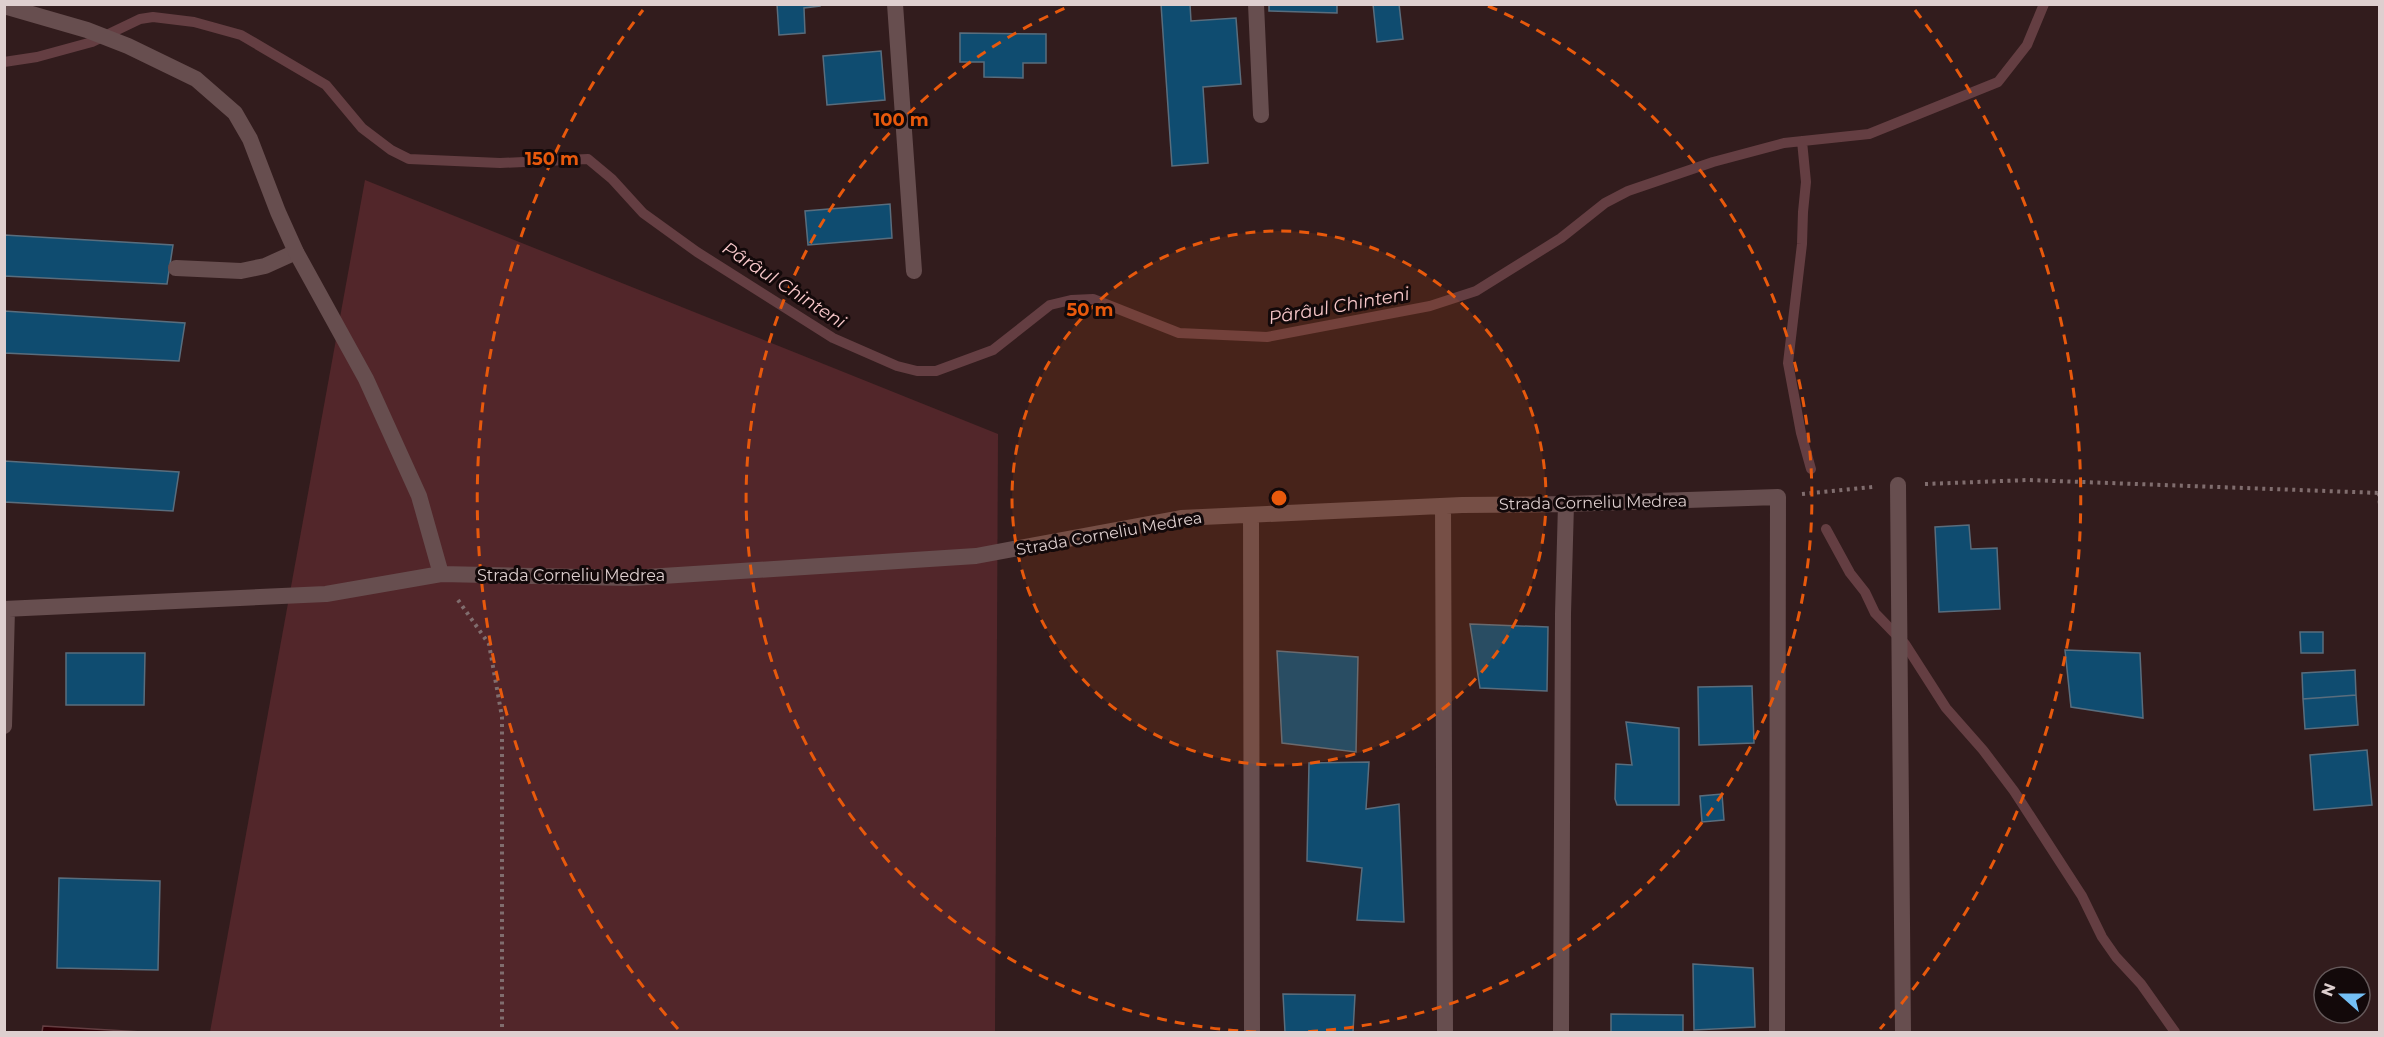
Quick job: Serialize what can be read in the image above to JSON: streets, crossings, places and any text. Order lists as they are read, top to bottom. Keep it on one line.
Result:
{"streets":{"street":["Strada Corneliu Medrea"]},"water":["Pârâul Chinteni"],"north":"left","rings":["100 m","150 m","50 m"]}
